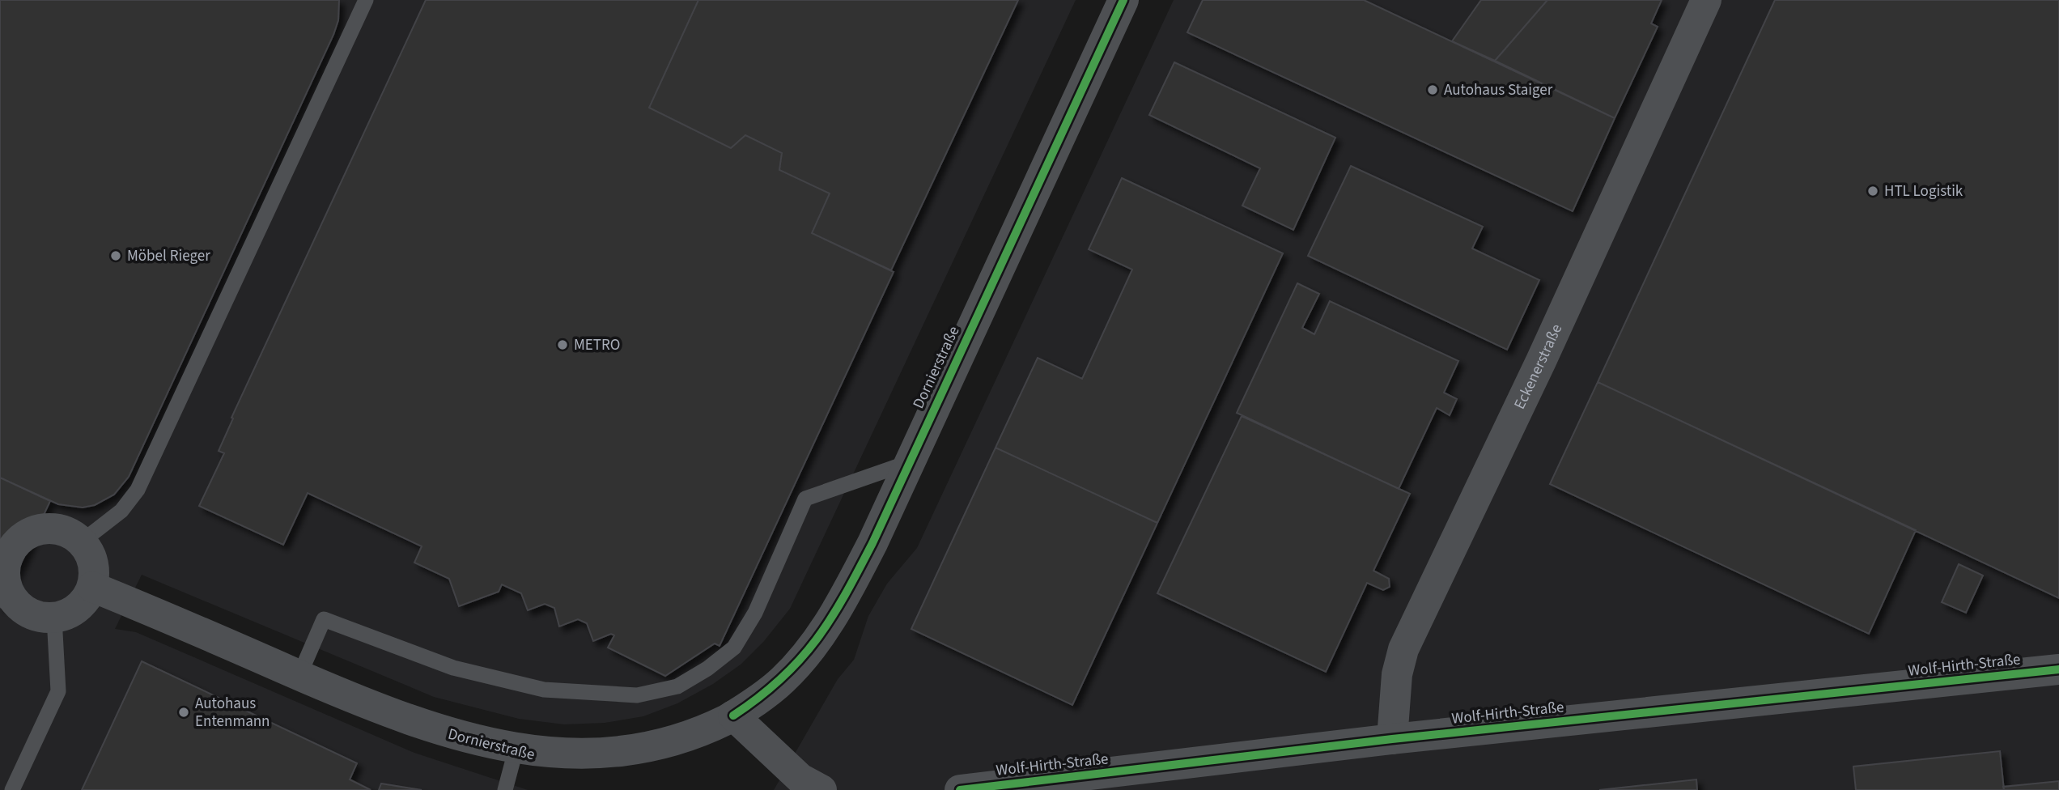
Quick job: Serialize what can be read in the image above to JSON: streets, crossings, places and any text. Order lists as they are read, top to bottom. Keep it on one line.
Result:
{"streets":{"street":["Eckenerstraße","Dornierstraße","Wolf-Hirth-Straße"]},"crossings":[["Eckenerstraße","Wolf-Hirth-Straße"]],"places":["Autohaus Staiger","HTL Logistik","Möbel Rieger","METRO","Autohaus Entenmann"]}
